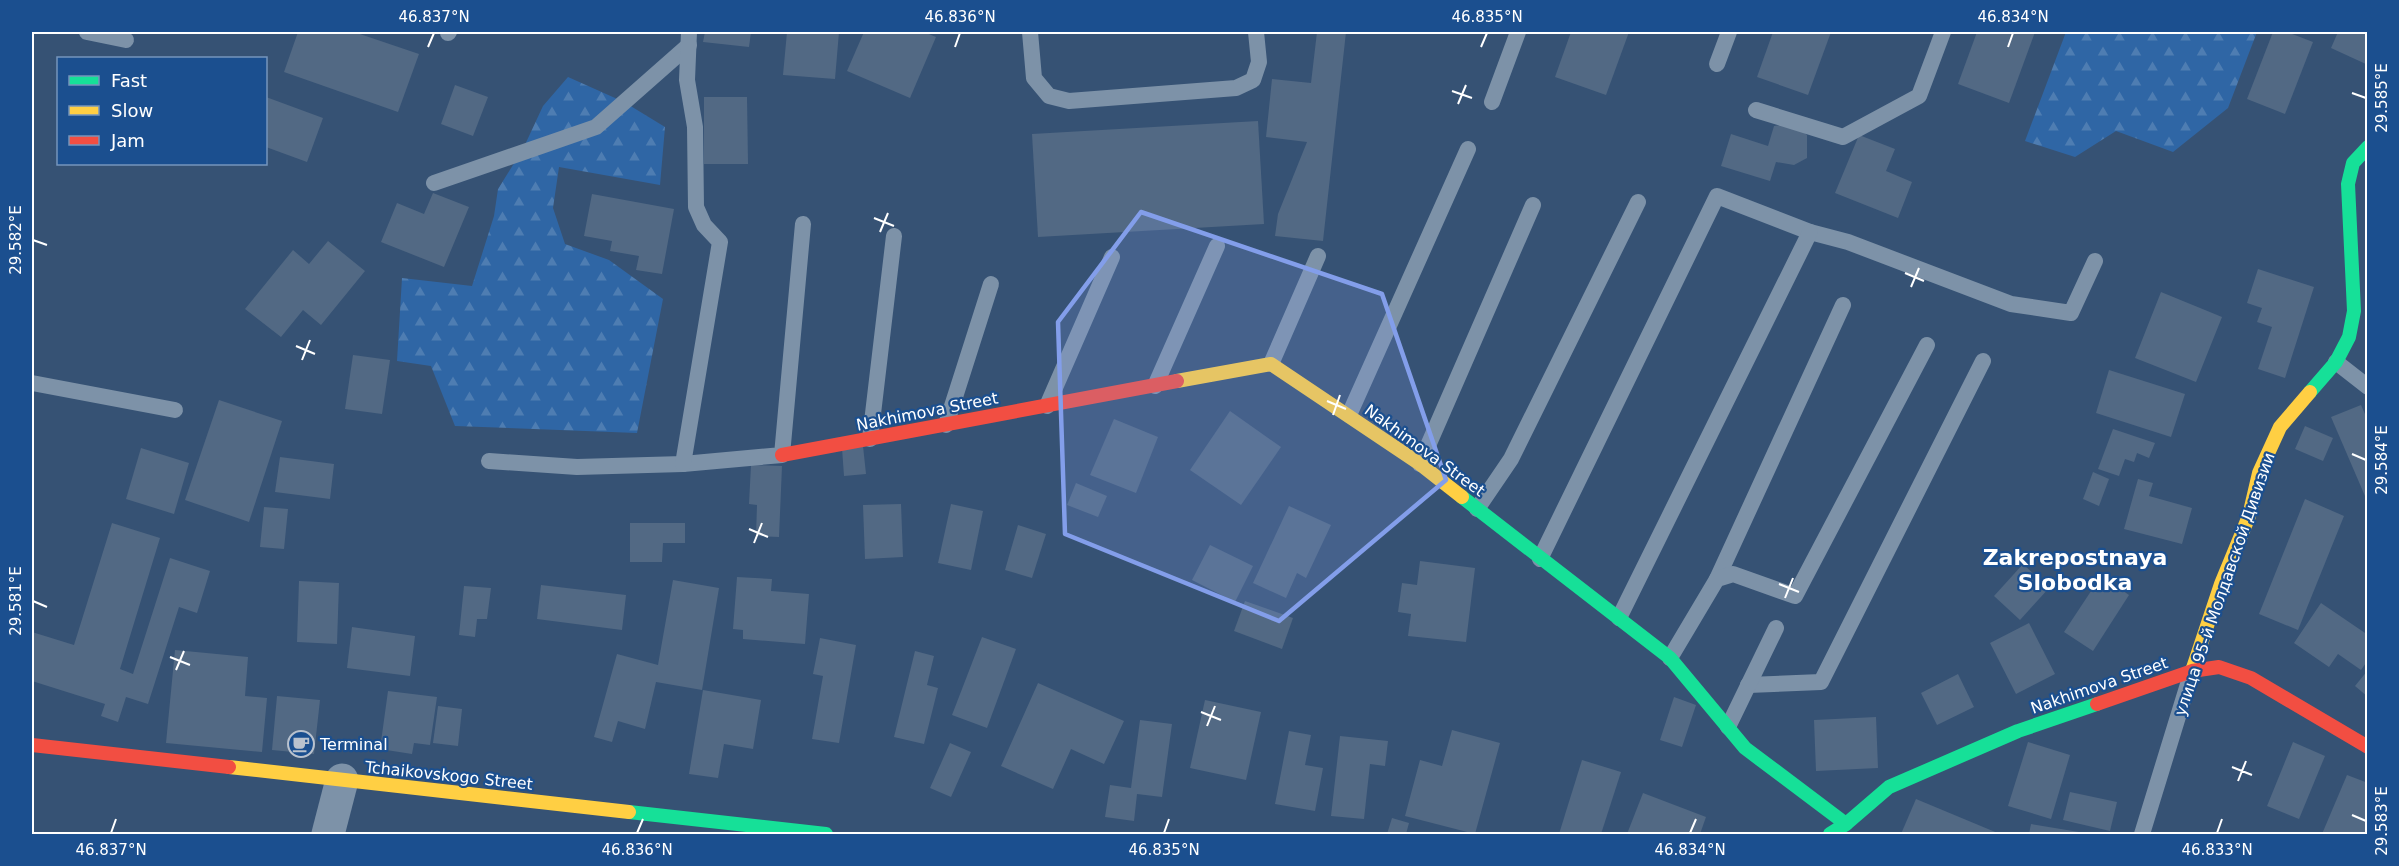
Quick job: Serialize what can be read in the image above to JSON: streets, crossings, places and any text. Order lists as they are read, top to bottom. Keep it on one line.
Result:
{"streets":{"street":["Nakhimova Street","улица 95-й Молдавской Дивизии","Tchaikovskogo Street"]},"crossings":[["Nakhimova Street","улица 95-й Молдавской Дивизии"]],"districts":["Zakrepostnaya Slobodka"],"places":{"cafe":["Terminal"]},"legend":["Fast","Slow","Jam"],"coordinates":["46.837°N","46.836°N","46.835°N","46.834°N","29.585°E","29.582°E","29.584°E","29.581°E","29.583°E","46.833°N"]}
